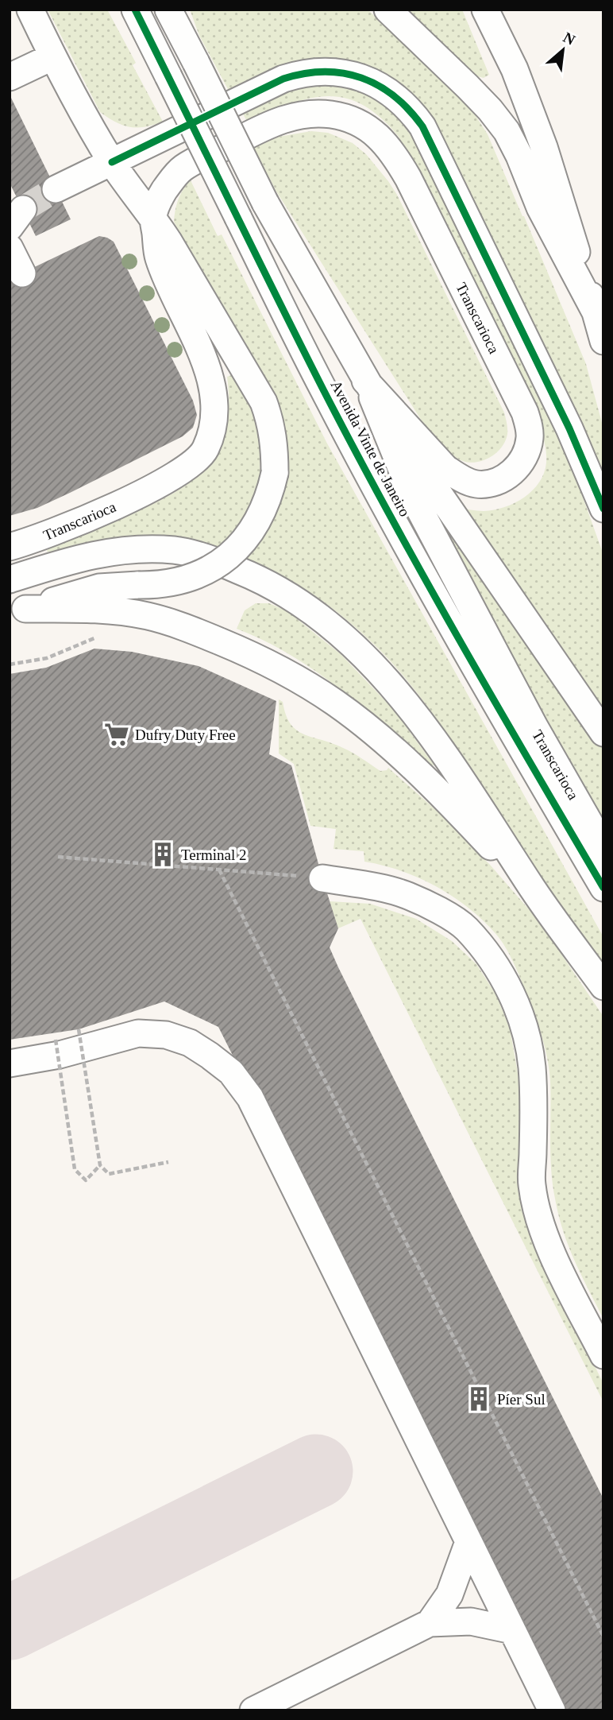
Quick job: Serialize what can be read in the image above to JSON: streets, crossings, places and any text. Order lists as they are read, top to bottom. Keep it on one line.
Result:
{"streets":{"street":["Transcarioca","Avenida Vinte de Janeiro"]},"places":{"supermarket":["Dufry Duty Free"],"building":["Terminal 2","Píer Sul"]},"north":"top right"}
